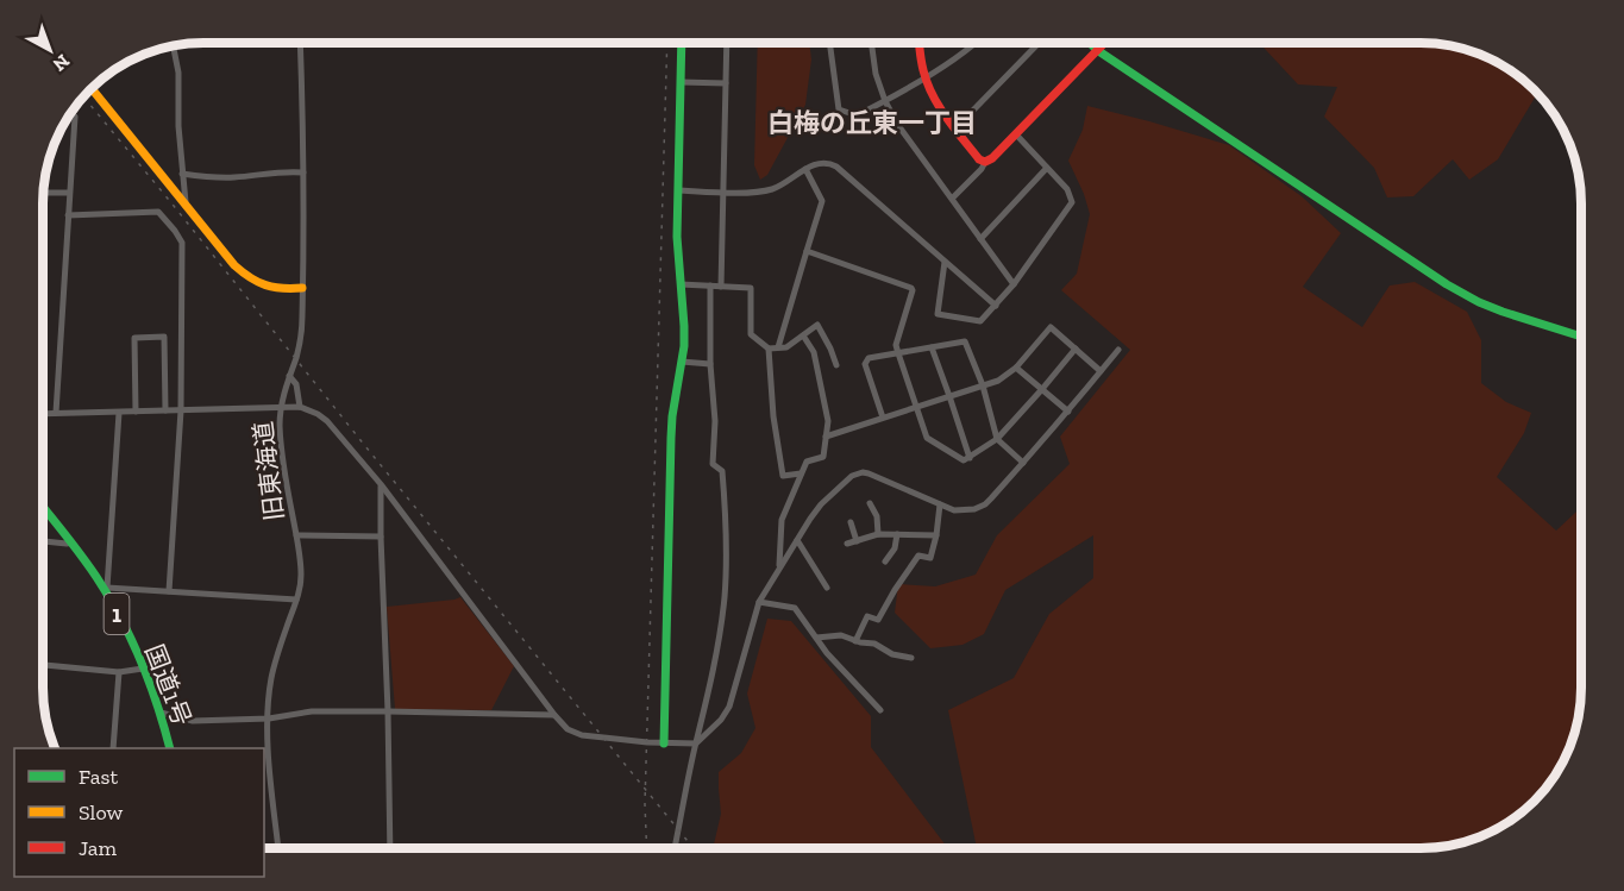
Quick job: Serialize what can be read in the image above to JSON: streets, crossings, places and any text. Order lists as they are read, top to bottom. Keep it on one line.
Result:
{"streets":{"main road":["1","国道1号"],"street":["旧東海道"]},"districts":["白梅の丘東一丁目"],"legend":["Fast","Slow","Jam"],"north":"bottom right"}
